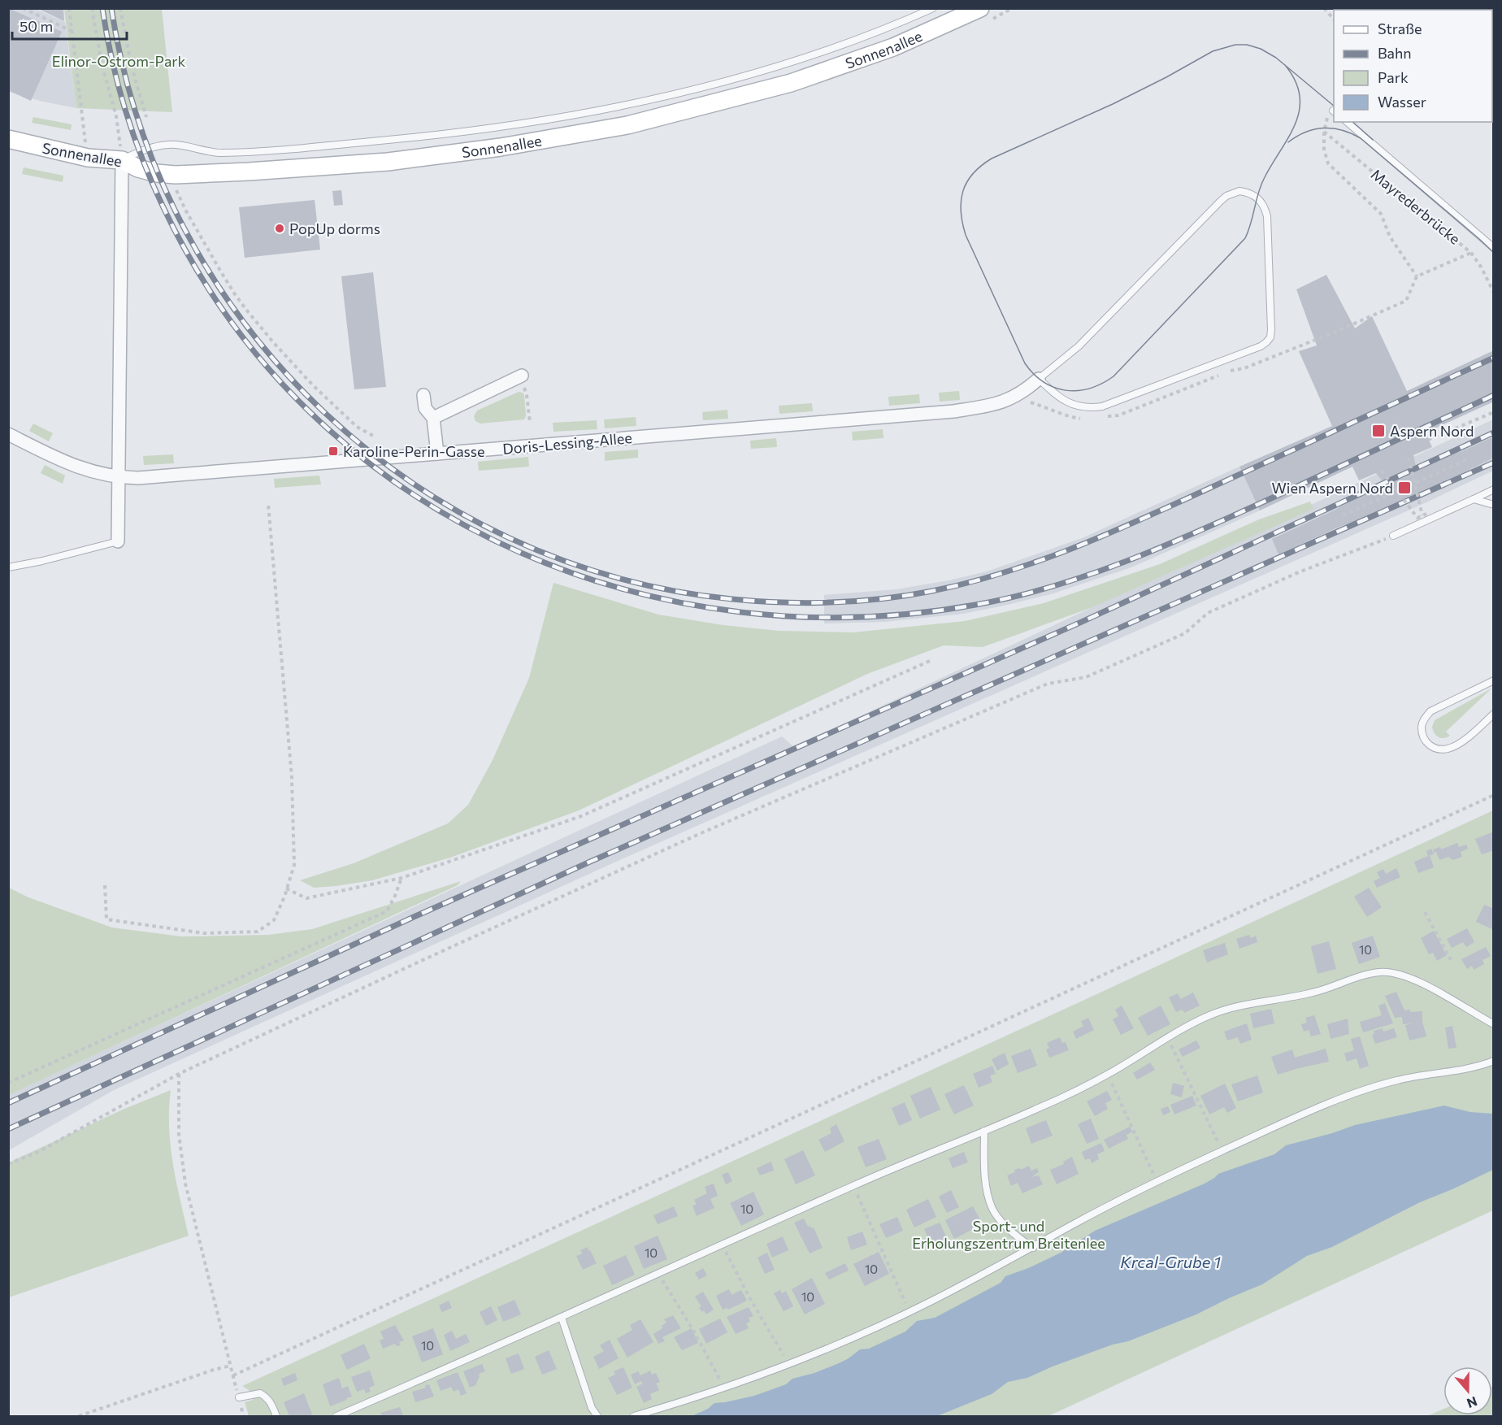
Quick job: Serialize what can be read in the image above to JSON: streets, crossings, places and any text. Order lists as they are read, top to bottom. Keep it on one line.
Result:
{"streets":{"street":["Sonnenallee","Doris-Lessing-Allee"],"path":["Mayrederbrücke"]},"water":["Krcal-Grube 1"],"parks":["Elinor-Ostrom-Park","Sport- und Erholungszentrum Breitenlee"],"places":{"other":["PopUp dorms"],"transit":["Aspern Nord","Karoline-Perin-Gasse","Wien Aspern Nord"]},"house_numbers":["10","10","10","10","10","10"],"legend":["Straße","Bahn","Park","Wasser"],"scale_bar":"50 m","north":"bottom"}
